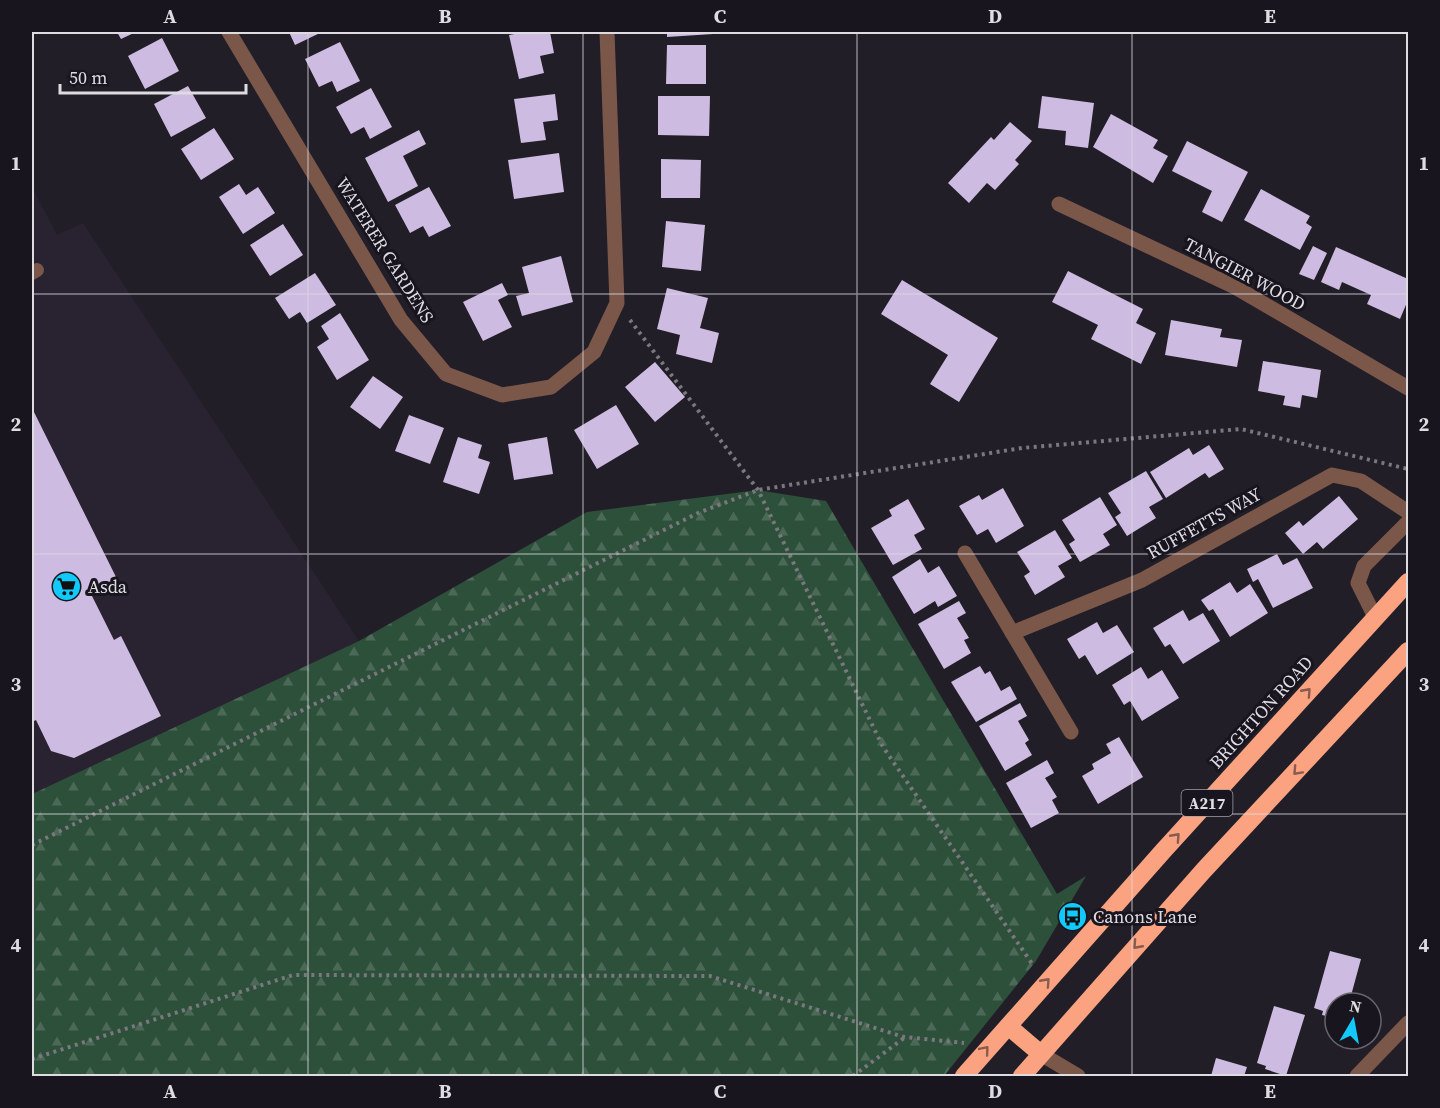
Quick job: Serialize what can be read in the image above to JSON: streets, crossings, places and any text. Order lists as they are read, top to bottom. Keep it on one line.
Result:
{"streets":{"highway":["BRIGHTON ROAD","A217"],"street":["WATERER GARDENS","TANGIER WOOD","RUFFETTS WAY"]},"places":{"supermarket":["Asda"],"bus stop":["Canons Lane"]},"scale_bar":"50 m","north":"top","grid":{"columns":["A","B","C","D","E"],"rows":["1","2","3","4"]}}
